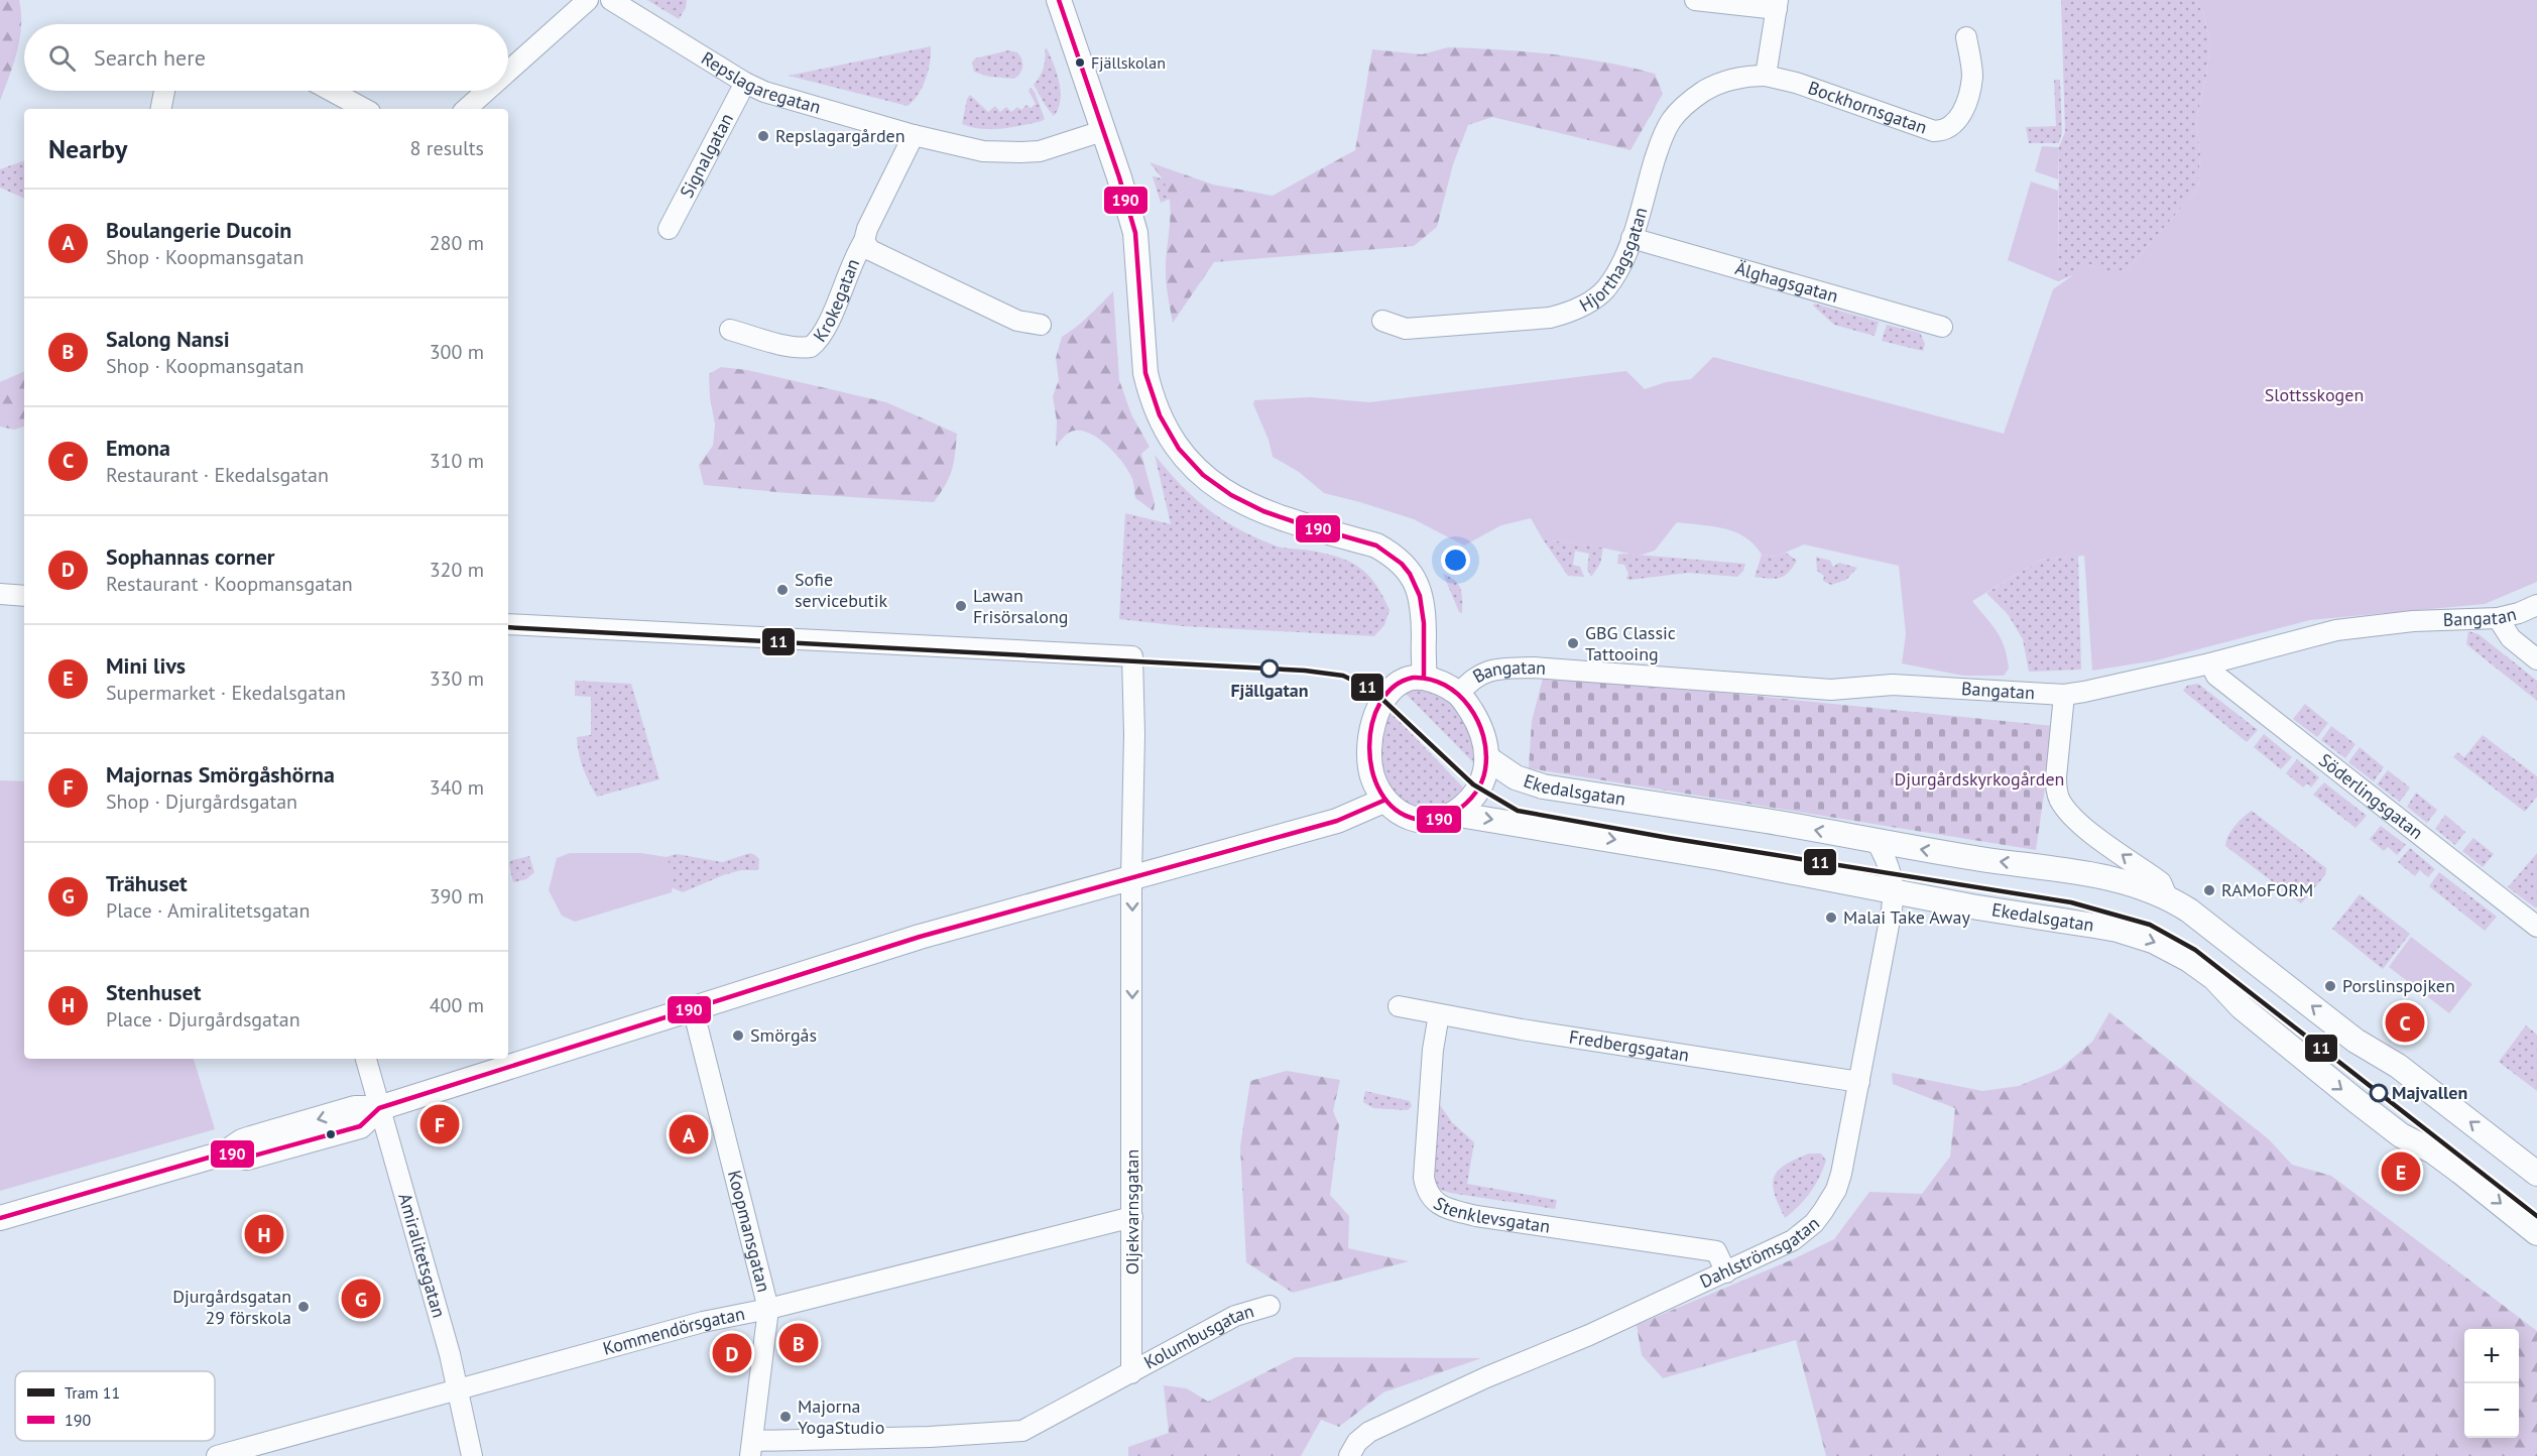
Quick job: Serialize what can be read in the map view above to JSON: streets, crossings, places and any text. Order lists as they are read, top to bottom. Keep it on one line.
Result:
{"streets":{"street":["Repslagaregatan","Bockhornsgatan","Signalgatan","Hjorthagsgatan","Älghagsgatan","Krokegatan","Bangatan","Ekedalsgatan","Söderlingsgatan","Fredbergsgatan","Oljekvarnsgatan","Stenklevsgatan","Koopmansgatan","Dahlströmsgatan","Amiralitetsgatan","Kommendörsgatan","Kolumbusgatan"]},"crossings":[["Repslagaregatan","Signalgatan"],["Repslagaregatan","Krokegatan"],["Bockhornsgatan","Hjorthagsgatan"],["Hjorthagsgatan","Älghagsgatan"],["Bangatan","Ekedalsgatan"],["Bangatan","Söderlingsgatan"],["Ekedalsgatan","Dahlströmsgatan"],["Fredbergsgatan","Stenklevsgatan"],["Fredbergsgatan","Dahlströmsgatan"],["Oljekvarnsgatan","Kommendörsgatan"],["Oljekvarnsgatan","Kolumbusgatan"],["Stenklevsgatan","Dahlströmsgatan"],["Koopmansgatan","Kommendörsgatan"],["Amiralitetsgatan","Kommendörsgatan"]],"parks":["Slottsskogen","Djurgårdskyrkogården"],"places":["Fjällskolan","Repslagargården","Sofie servicebutik","Lawan Frisörsalong","GBG Classic Tattooing","Fjällgatan","RAMoFORM","Malai Take Away","Porslinspojken","Smörgås","Majvallen","Djurgårdsgatan 29 förskola","Majorna YogaStudio"],"lines":["transit line 190","tram line 11"],"legend":["Tram 11","190"],"page":{"search":"Search here","heading":["Nearby","8 results"],"list":[{"mark":"A","name":"Boulangerie Ducoin","note":"Shop · Koopmansgatan","value":"280 m"},{"mark":"B","name":"Salong Nansi","note":"Shop · Koopmansgatan","value":"300 m"},{"mark":"C","name":"Emona","note":"Restaurant · Ekedalsgatan","value":"310 m"},{"mark":"D","name":"Sophannas corner","note":"Restaurant · Koopmansgatan","value":"320 m"},{"mark":"E","name":"Mini livs","note":"Supermarket · Ekedalsgatan","value":"330 m"},{"mark":"F","name":"Majornas Smörgåshörna","note":"Shop · Djurgårdsgatan","value":"340 m"},{"mark":"G","name":"Trähuset","note":"Place · Amiralitetsgatan","value":"390 m"},{"mark":"H","name":"Stenhuset","note":"Place · Djurgårdsgatan","value":"400 m"}],"pins":["C","F","A","E","H","G","B","D"],"map_buttons":["+","−"]}}
